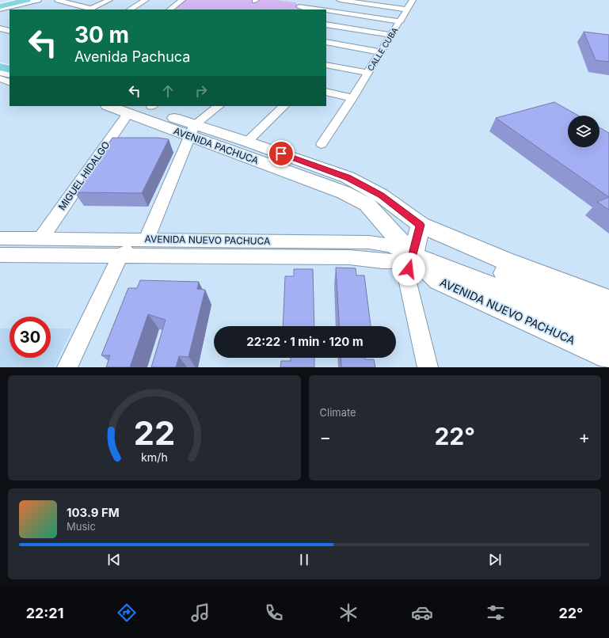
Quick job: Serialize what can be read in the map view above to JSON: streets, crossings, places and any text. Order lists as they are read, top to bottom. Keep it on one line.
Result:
{"streets":{"main road":["AVENIDA PACHUCA","AVENIDA NUEVO PACHUCA"],"street":["CALLE CUBA","MIGUEL HIDALGO"]},"crossings":[["AVENIDA PACHUCA","MIGUEL HIDALGO"],["AVENIDA PACHUCA","AVENIDA NUEVO PACHUCA"],["MIGUEL HIDALGO","AVENIDA NUEVO PACHUCA"]],"page":{"turn":["30 m","Avenida Pachuca"],"limit":"30","trip":"22:22 · 1 min · 120 m","tile":"Climate","heat":["−","22°","+"],"song":["103.9 FM","Music"],"tabs":["22:21","22°"],"gauge":["22","km/h"]}}
